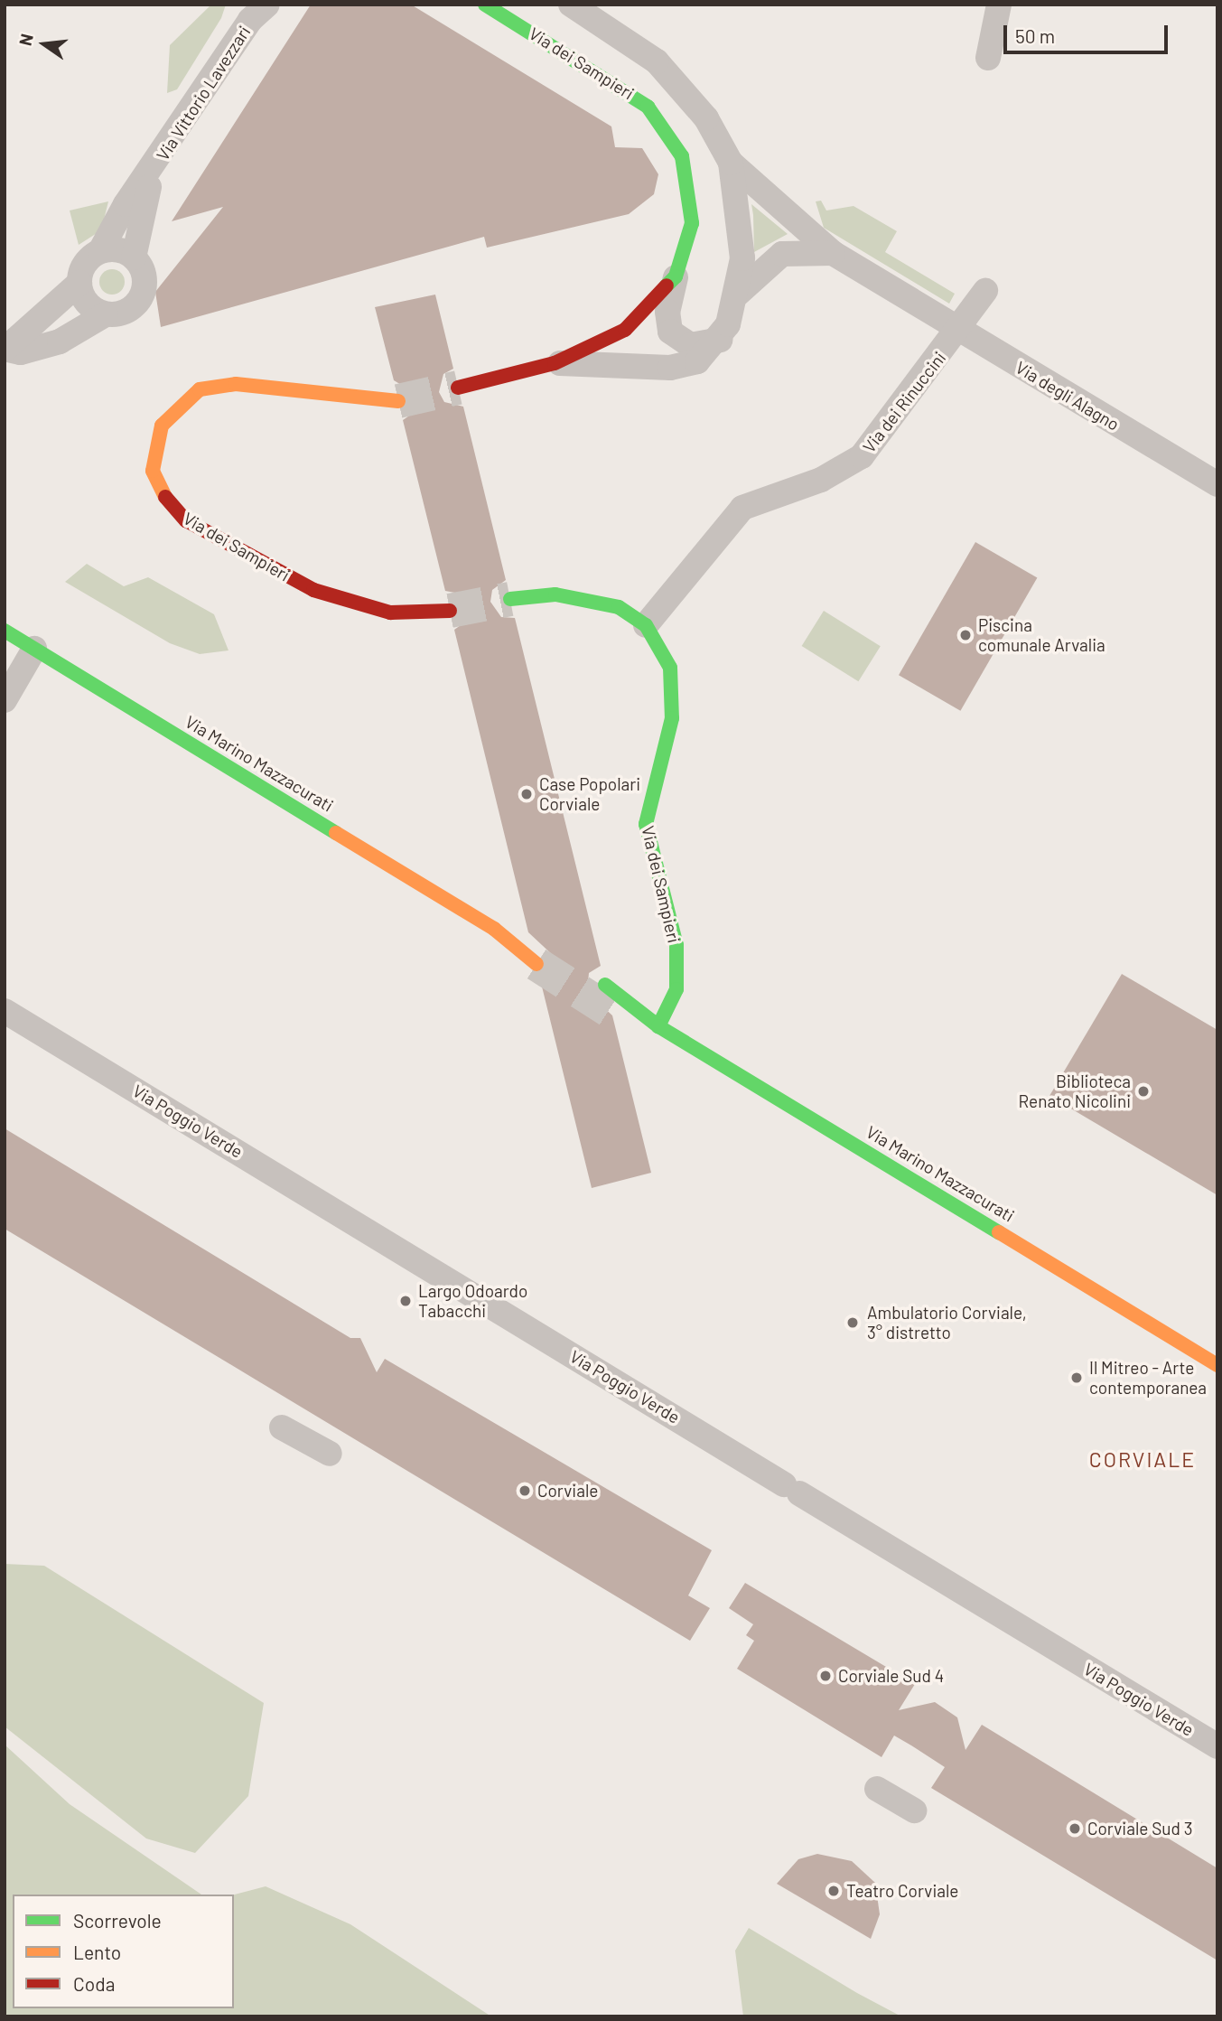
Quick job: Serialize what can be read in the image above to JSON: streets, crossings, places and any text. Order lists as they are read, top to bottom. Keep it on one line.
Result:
{"streets":{"street":["Via dei Sampieri","Via Vittorio Lavezzari","Via degli Alagno","Via dei Rinuccini","Via Marino Mazzacurati","Via Poggio Verde"]},"crossings":[["Via dei Sampieri","Via dei Rinuccini"],["Via dei Sampieri","Via Marino Mazzacurati"],["Via degli Alagno","Via dei Rinuccini"]],"districts":["CORVIALE"],"places":["Piscina comunale Arvalia","Case Popolari Corviale","Biblioteca Renato Nicolini","Largo Odoardo Tabacchi","Ambulatorio Corviale, 3° distretto","Il Mitreo - Arte contemporanea","Corviale","Corviale Sud 4","Corviale Sud 3","Teatro Corviale"],"legend":["Scorrevole","Lento","Coda"],"scale_bar":"50 m","north":"left"}
